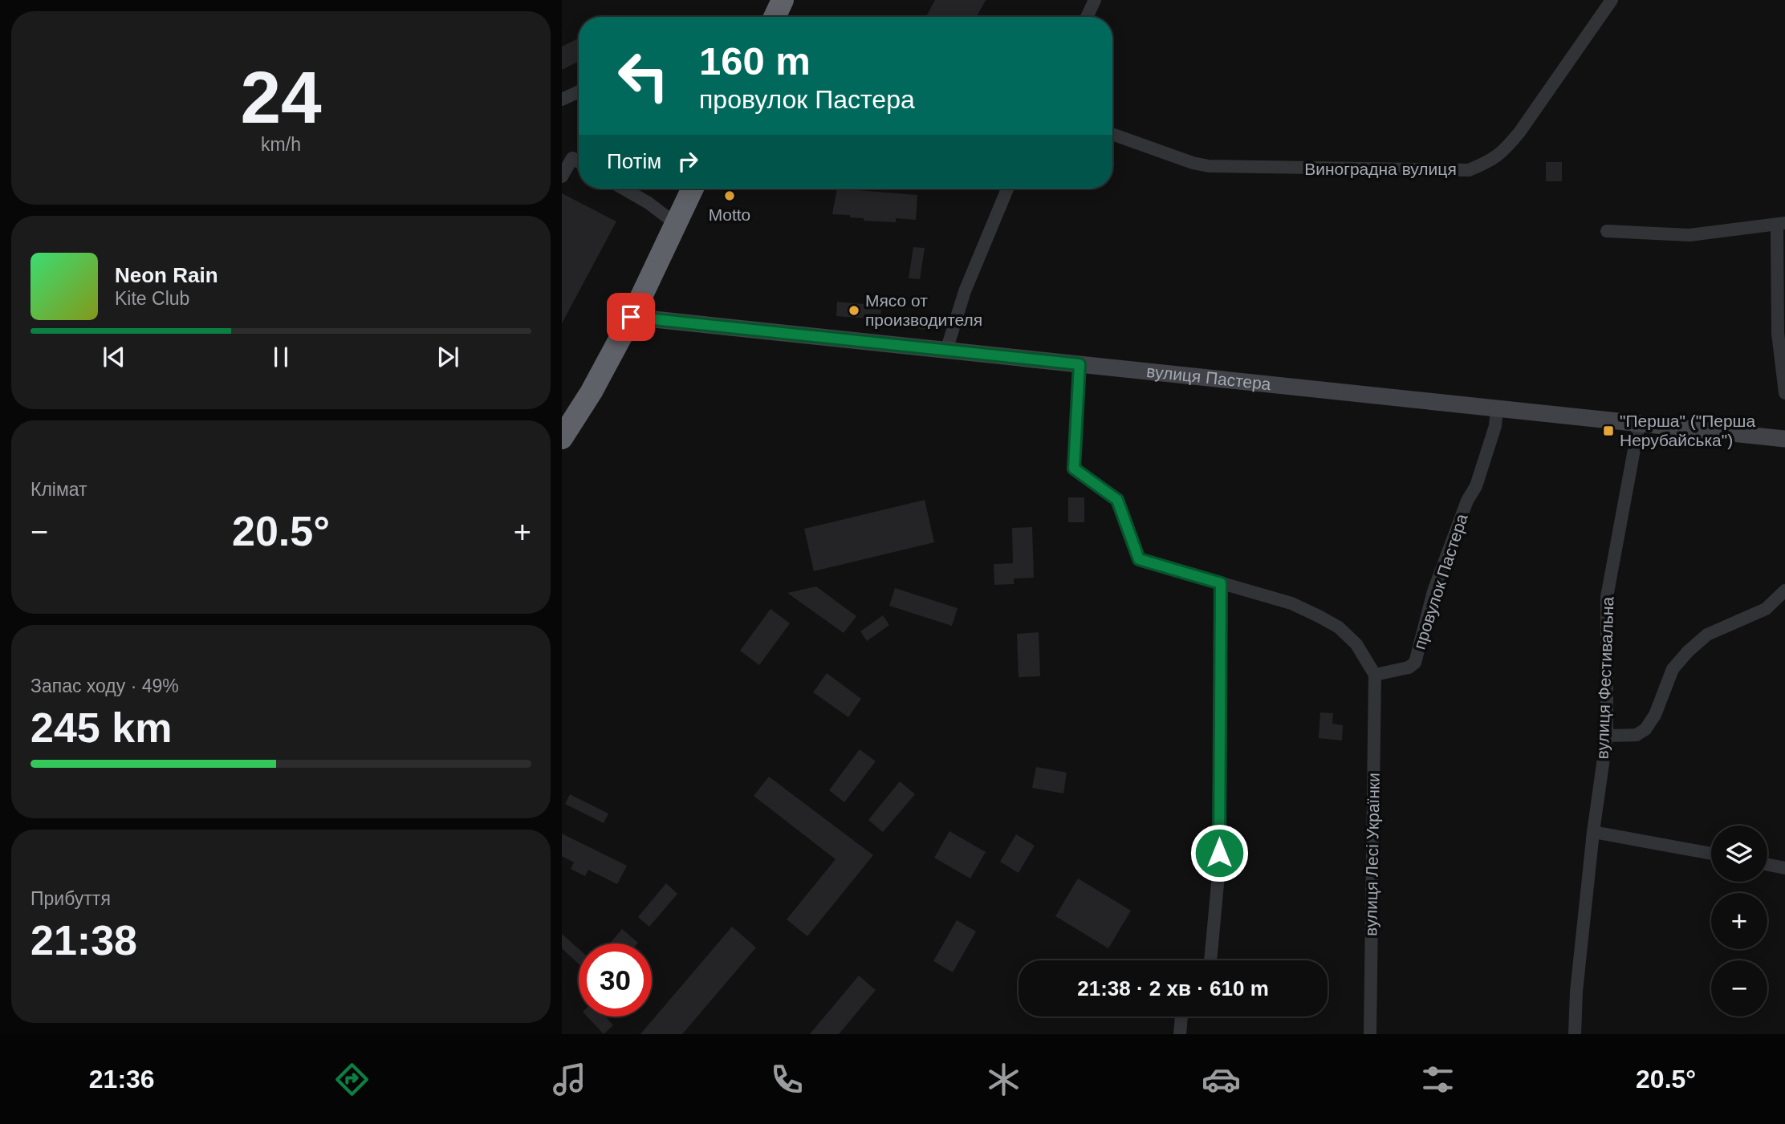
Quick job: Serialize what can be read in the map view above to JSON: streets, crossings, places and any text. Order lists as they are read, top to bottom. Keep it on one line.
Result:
{"streets":{"street":["Виноградна вулиця","вулиця Пастера","провулок Пастера","вулиця Фестивальна","вулиця Лесі Українки"]},"crossings":[["вулиця Пастера","провулок Пастера"],["вулиця Пастера","вулиця Фестивальна"],["провулок Пастера","вулиця Лесі Українки"]],"places":{"other":["Motto","Мясо от производителя"],"transit":["\"Перша\" (\"Перша Нерубайська\")"]},"page":{"tile":[["24","km/h"],"Клімат",["Запас ходу · 49%","245 km"],["Прибуття","21:38"]],"turn":["160 m","провулок Пастера"],"then":"Потім","song":["Neon Rain","Kite Club"],"heat":["−","20.5°","+"],"map_buttons":["+","−"],"limit":"30","trip":"21:38 · 2 хв · 610 m","tabs":["21:36","20.5°"]}}
